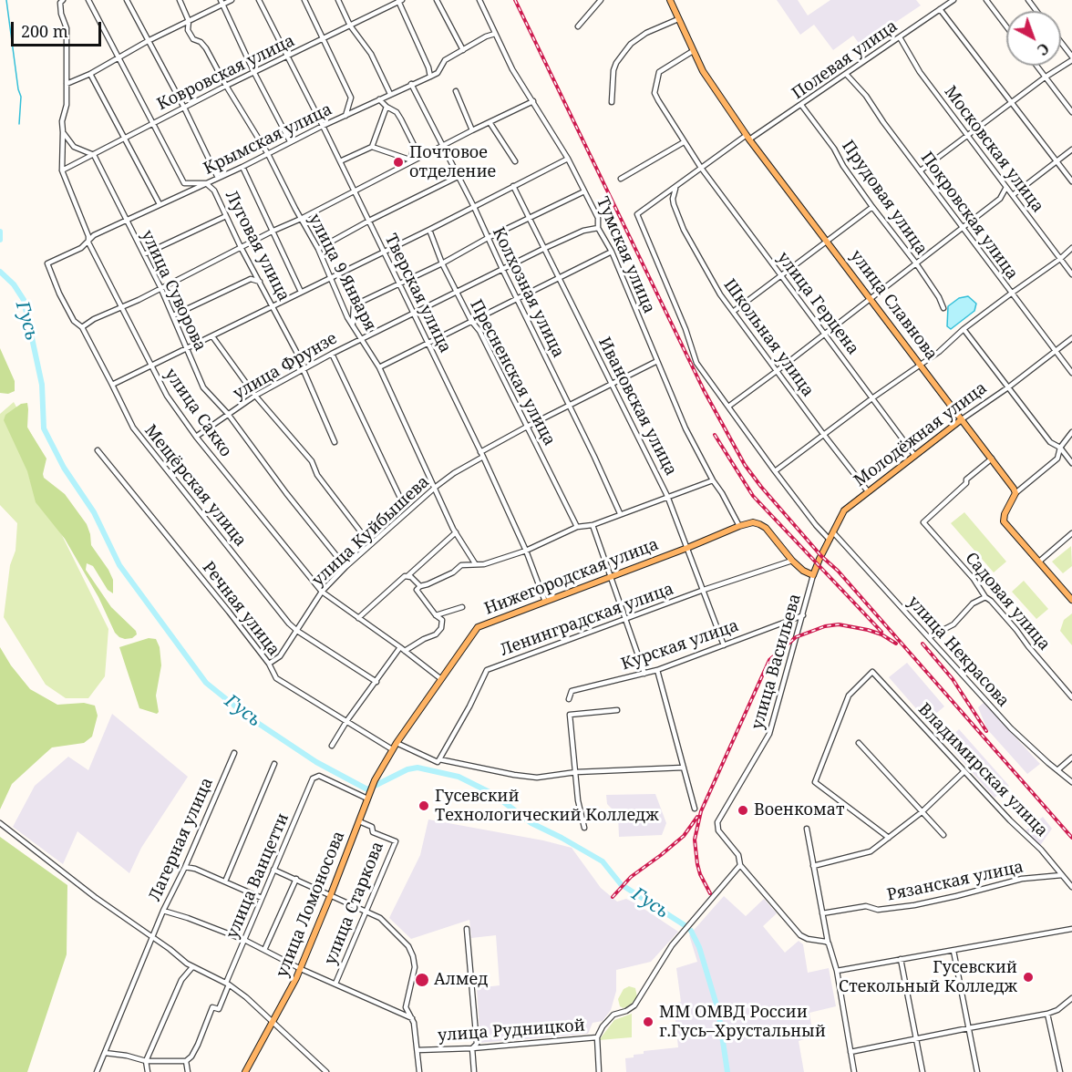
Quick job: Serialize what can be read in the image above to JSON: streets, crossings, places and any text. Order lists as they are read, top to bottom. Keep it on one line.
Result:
{"streets":{"main road":["улица Славнова","Молодёжная улица","Нижегородская улица","улица Ломоносова"],"street":["Полевая улица","Ковровская улица","Крымская улица","Московская улица","Прудовая улица","Покровская улица","Луговая улица","Тумская улица","улица 9 Января","улица Суворова","Колхозная улица","Тверская улица","улица Герцена","Школьная улица","улица Фрунзе","Пресненская улица","Ивановская улица","улица Сакко","Мещёрская улица","улица Куйбышева","Садовая улица","Речная улица","Ленинградская улица","Курская улица","улица Некрасова","улица Васильева","Владимирская улица","Лагерная улица","улица Ванцетти","Рязанская улица","улица Старкова","улица Рудницкой"]},"crossings":[["Полевая улица","Московская улица"],["Полевая улица","Прудовая улица"],["Полевая улица","Покровская улица"],["Полевая улица","улица Герцена"],["Полевая улица","улица Славнова"],["Полевая улица","Школьная улица"],["Ковровская улица","Луговая улица"],["Ковровская улица","улица 9 Января"],["Ковровская улица","улица Суворова"],["Ковровская улица","Тверская улица"],["Ковровская улица","улица Сакко"],["Крымская улица","Луговая улица"],["Крымская улица","Тумская улица"],["Крымская улица","улица 9 Января"],["Крымская улица","улица Суворова"],["Крымская улица","Колхозная улица"],["Крымская улица","Тверская улица"],["Крымская улица","улица Сакко"],["Крымская улица","Мещёрская улица"],["Покровская улица","Молодёжная улица"],["Луговая улица","улица Фрунзе"],["Тумская улица","улица Фрунзе"],["Тумская улица","улица Куйбышева"],["Тумская улица","Нижегородская улица"],["улица 9 Января","улица Фрунзе"],["улица 9 Января","улица Куйбышева"],["улица Суворова","улица Фрунзе"],["улица Суворова","улица Куйбышева"],["Колхозная улица","улица Фрунзе"],["Колхозная улица","улица Куйбышева"],["Тверская улица","улица Фрунзе"],["Тверская улица","улица Куйбышева"],["Тверская улица","Нижегородская улица"],["улица Герцена","улица Славнова"],["улица Герцена","Молодёжная улица"],["улица Славнова","Молодёжная улица"],["улица Славнова","Садовая улица"],["Школьная улица","Молодёжная улица"],["улица Фрунзе","Пресненская улица"],["улица Фрунзе","Ивановская улица"],["улица Фрунзе","улица Сакко"],["Пресненская улица","улица Куйбышева"],["Ивановская улица","улица Куйбышева"],["Ивановская улица","Нижегородская улица"],["Ивановская улица","Ленинградская улица"],["Ивановская улица","Курская улица"],["улица Сакко","улица Куйбышева"],["улица Сакко","Нижегородская улица"],["Молодёжная улица","Нижегородская улица"],["Молодёжная улица","улица Некрасова"],["Молодёжная улица","улица Васильева"],["Мещёрская улица","улица Куйбышева"],["улица Куйбышева","Речная улица"],["Нижегородская улица","Речная улица"],["Нижегородская улица","Ленинградская улица"],["Нижегородская улица","улица Васильева"],["Нижегородская улица","улица Ванцетти"],["Нижегородская улица","улица Ломоносова"],["Курская улица","улица Васильева"],["улица Васильева","улица Рудницкой"],["Владимирская улица","Рязанская улица"],["улица Ванцетти","улица Ломоносова"],["улица Старкова","улица Ломоносова"]],"water":["Гусь"],"places":["Почтовое отделение","Гусевский Технологический Колледж","Военкомат","Гусевский Стекольный Колледж","Алмед","ММ ОМВД России г.Гусь–Хрустальный"],"scale_bar":"200 m","north":"bottom right"}
